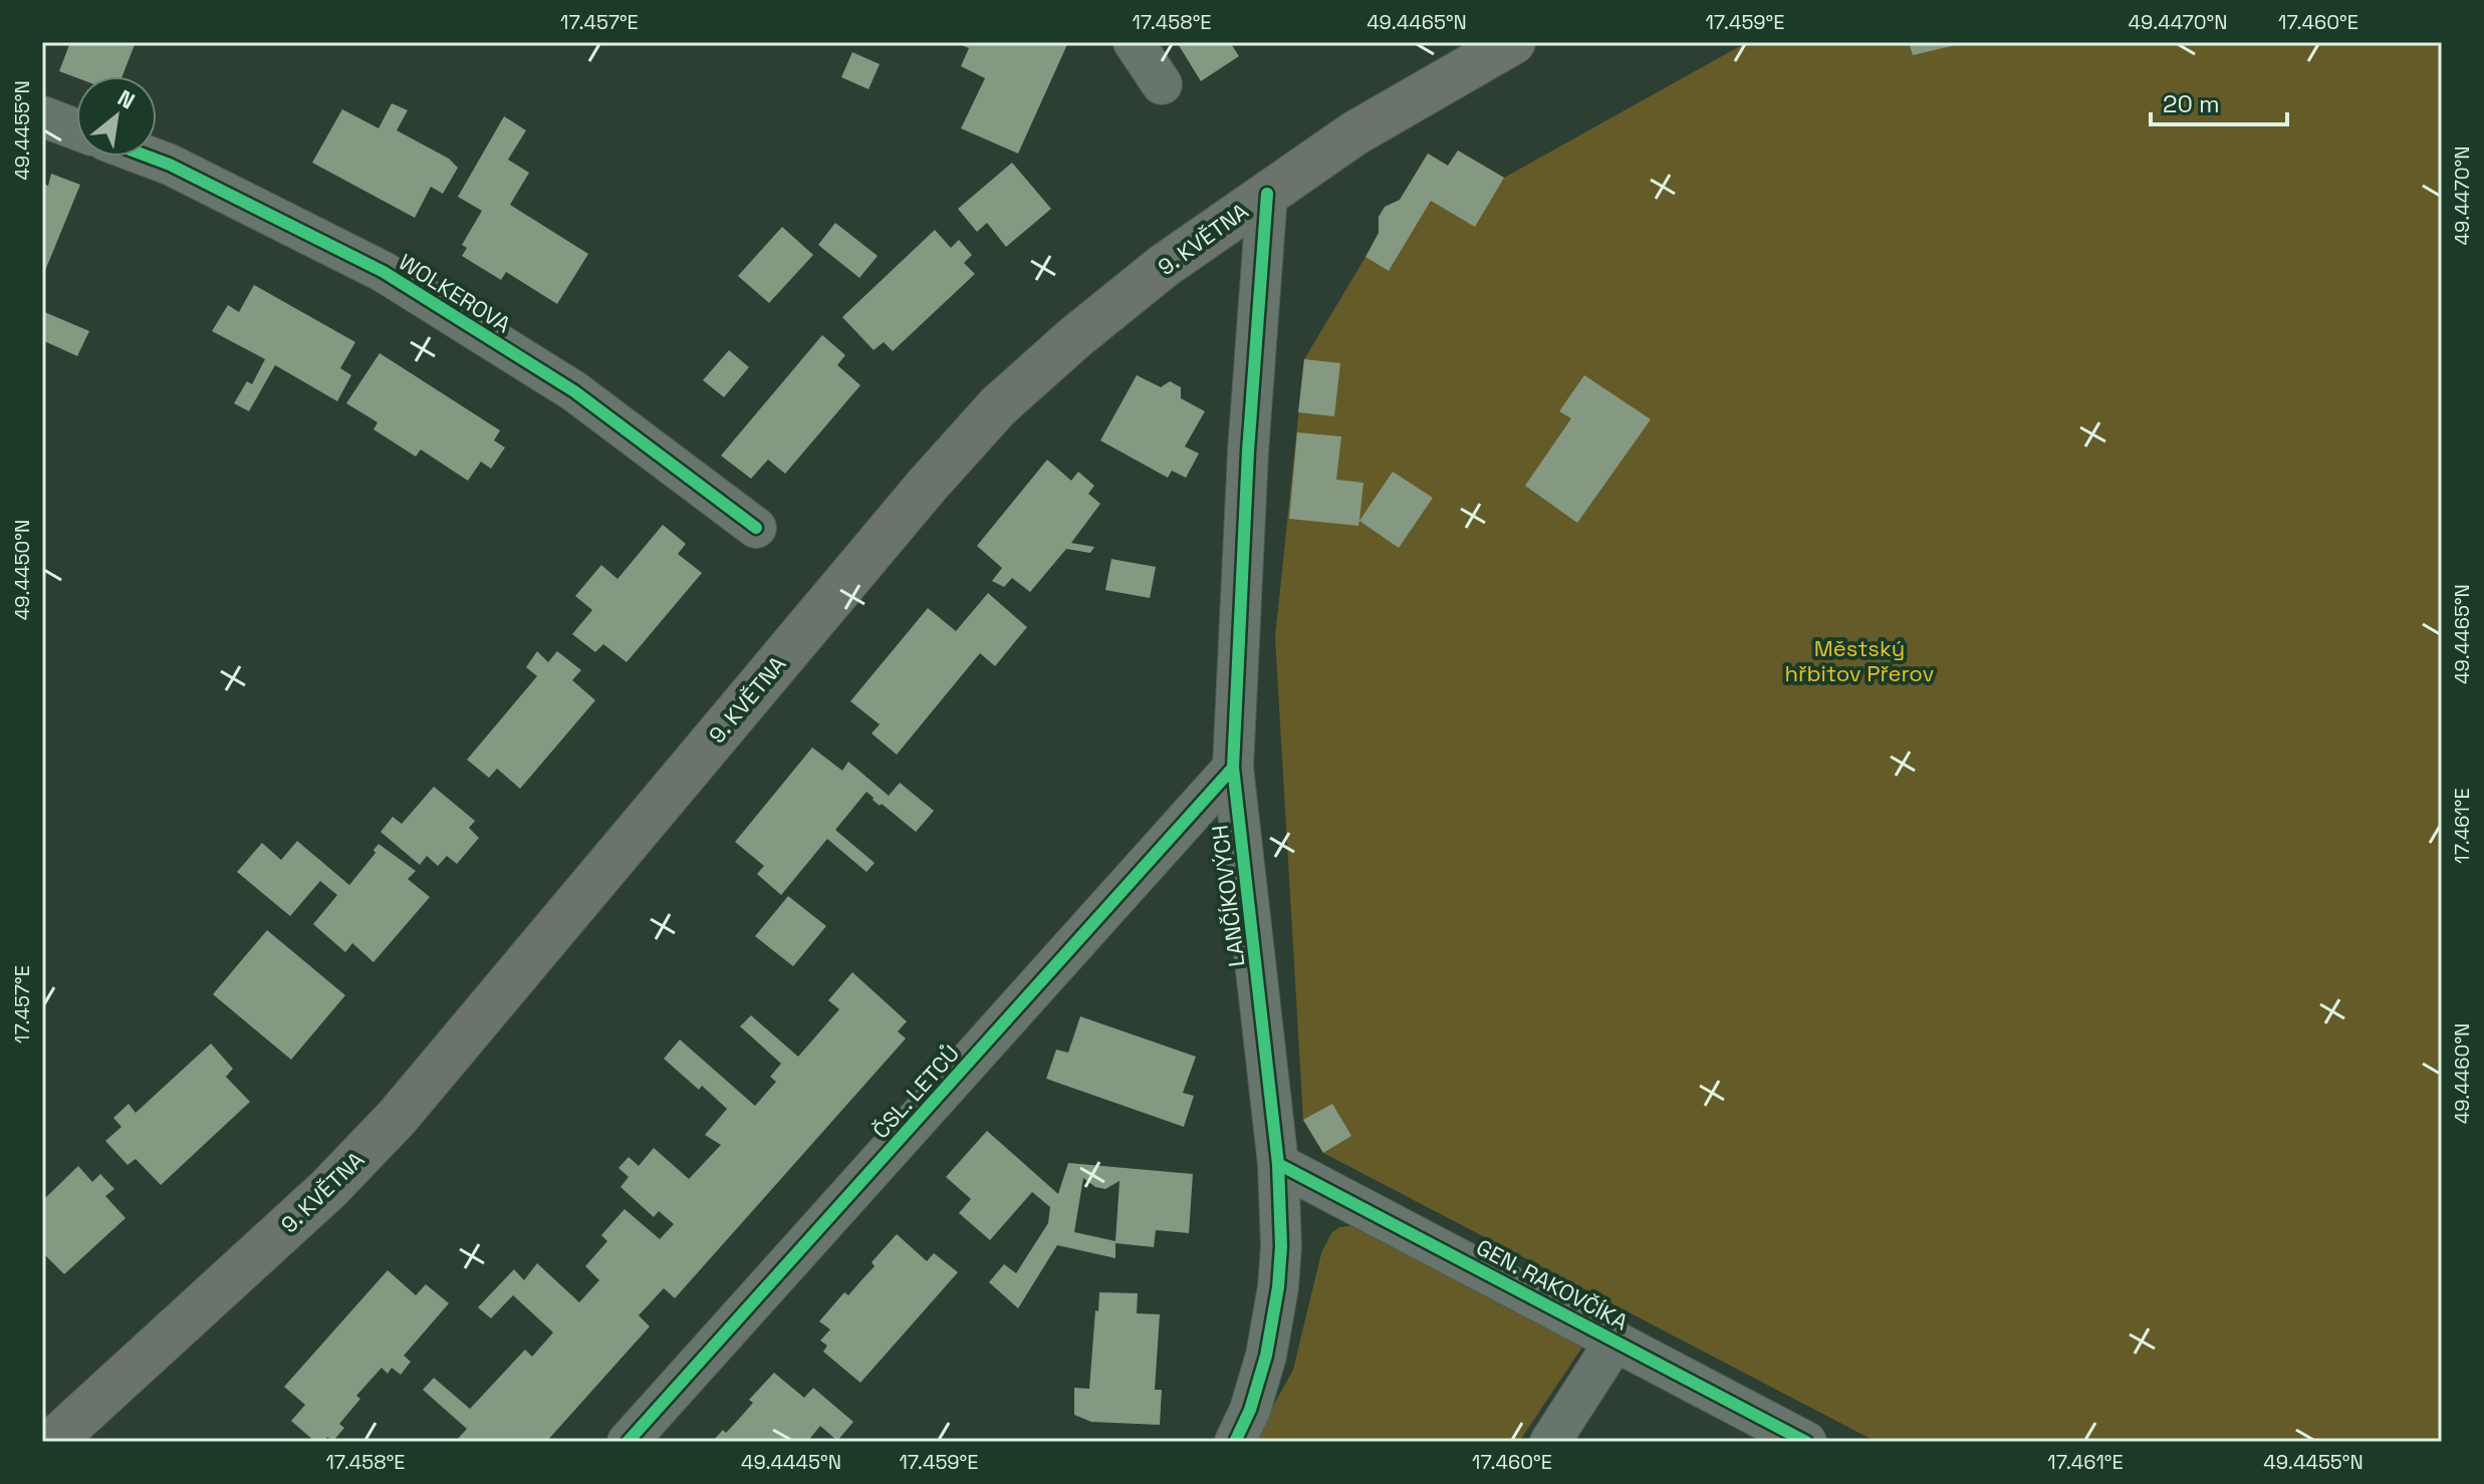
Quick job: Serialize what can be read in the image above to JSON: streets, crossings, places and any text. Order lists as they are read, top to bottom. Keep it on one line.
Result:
{"streets":{"main road":["9. KVĚTNA"],"street":["WOLKEROVA","LANČÍKOVÝCH","ČSL. LETCŮ","GEN. RAKOVČÍKA"]},"crossings":[["9. KVĚTNA","LANČÍKOVÝCH"],["LANČÍKOVÝCH","ČSL. LETCŮ"],["LANČÍKOVÝCH","GEN. RAKOVČÍKA"]],"parks":["Městský hřbitov Přerov"],"scale_bar":"20 m","north":"top right","coordinates":["17.457°E","17.458°E","49.4465°N","17.459°E","49.4470°N","17.460°E","49.4455°N","49.4450°N","17.461°E","49.4460°N","49.4445°N"]}
